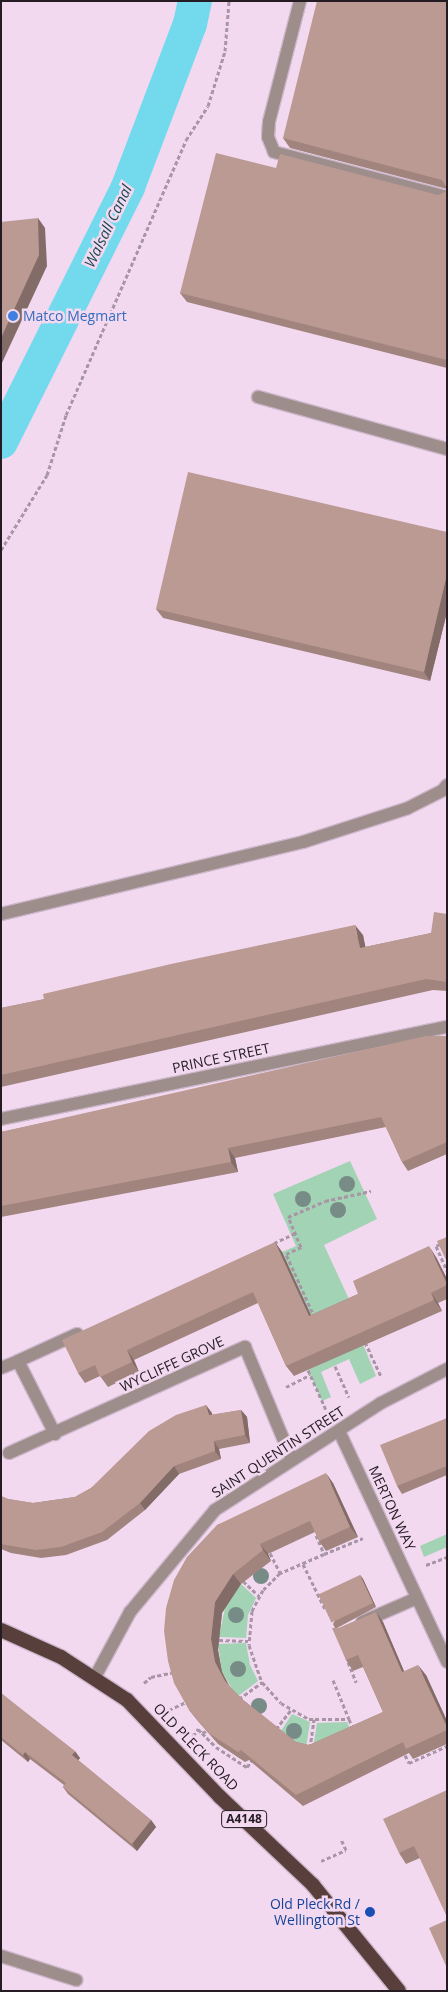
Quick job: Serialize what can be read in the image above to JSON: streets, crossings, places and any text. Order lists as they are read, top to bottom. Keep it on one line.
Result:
{"streets":{"highway":["OLD PLECK ROAD","A4148"],"street":["PRINCE STREET","WYCLIFFE GROVE","SAINT QUENTIN STREET","MERTON WAY"]},"crossings":[["WYCLIFFE GROVE","SAINT QUENTIN STREET"],["SAINT QUENTIN STREET","MERTON WAY"],["SAINT QUENTIN STREET","OLD PLECK ROAD"]],"water":["Walsall Canal"],"places":["Matco Megmart","Old Pleck Rd / Wellington St"]}
